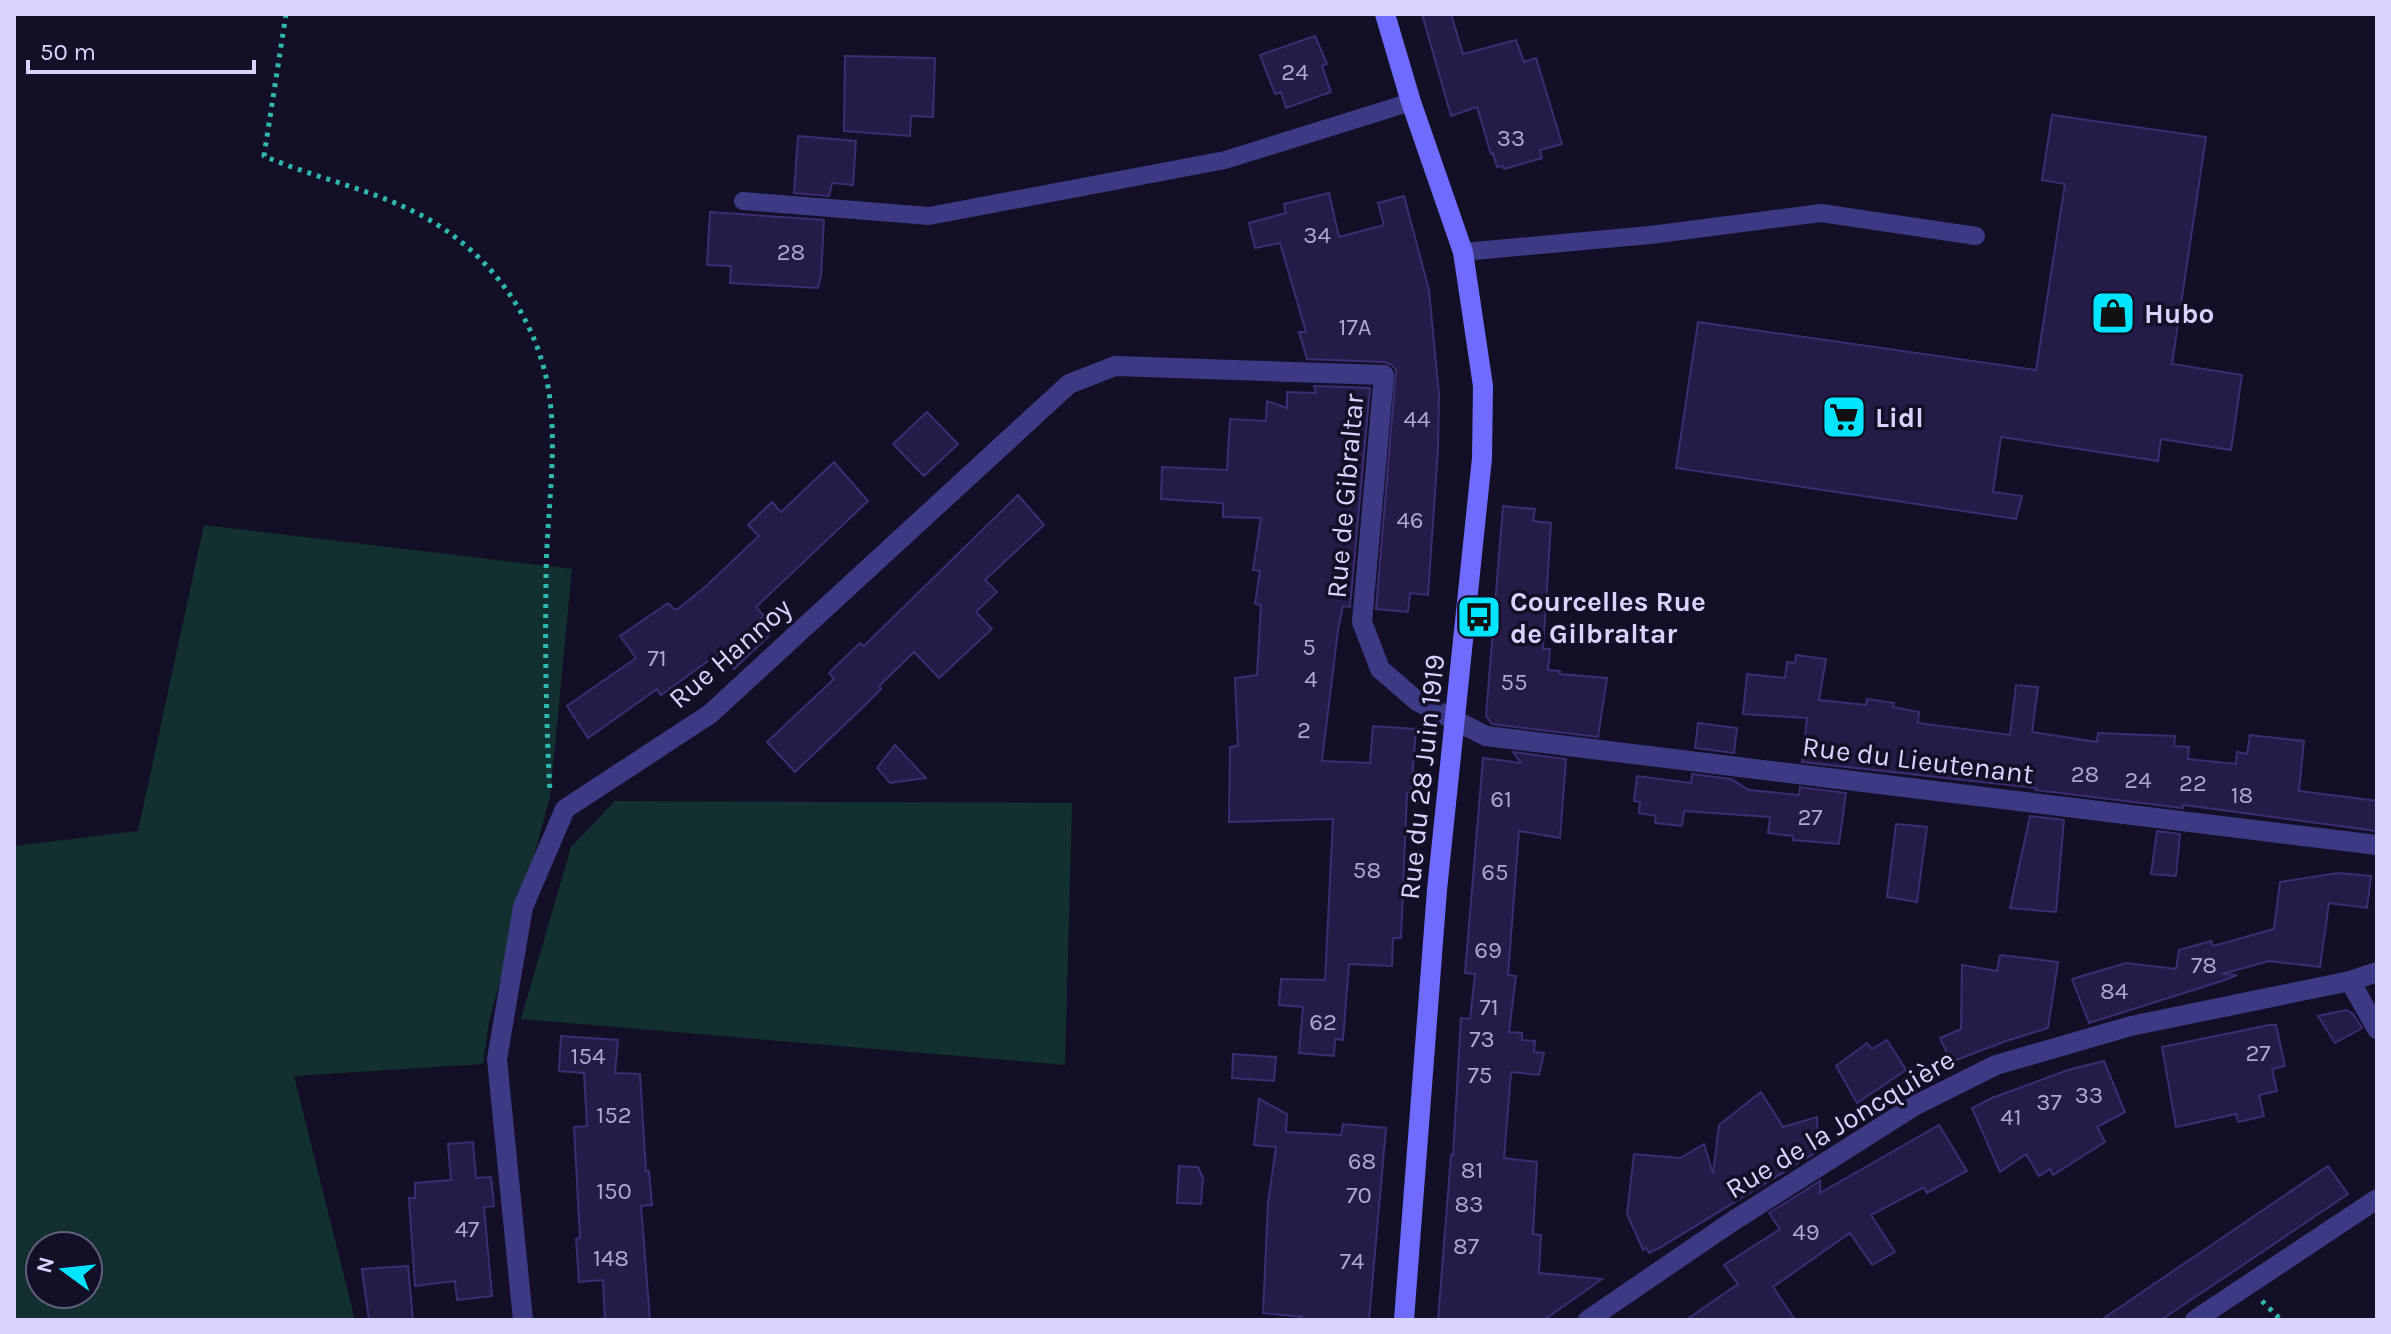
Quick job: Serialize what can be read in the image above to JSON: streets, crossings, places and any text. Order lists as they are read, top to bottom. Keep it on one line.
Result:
{"streets":{"main road":["Rue du 28 Juin 1919"],"street":["Rue de Gibraltar","Rue Hannoy","Rue du Lieutenant","Rue de la Joncquière"]},"crossings":[["Rue de Gibraltar","Rue Hannoy"],["Rue de Gibraltar","Rue du Lieutenant"],["Rue de Gibraltar","Rue du 28 Juin 1919"],["Rue du Lieutenant","Rue du 28 Juin 1919"]],"places":{"shop":["Hubo"],"supermarket":["Lidl"],"bus stop":["Courcelles Rue de Gilbraltar"]},"house_numbers":["24","33","34","28","17A","44","46","5","71","4","55","2","28","24","22","18","61","27","58","65","69","78","84","71","62","73","27","154","75","33","37","152","41","68","81","150","70","83","47","49","87","148","74"],"scale_bar":"50 m","north":"left"}
